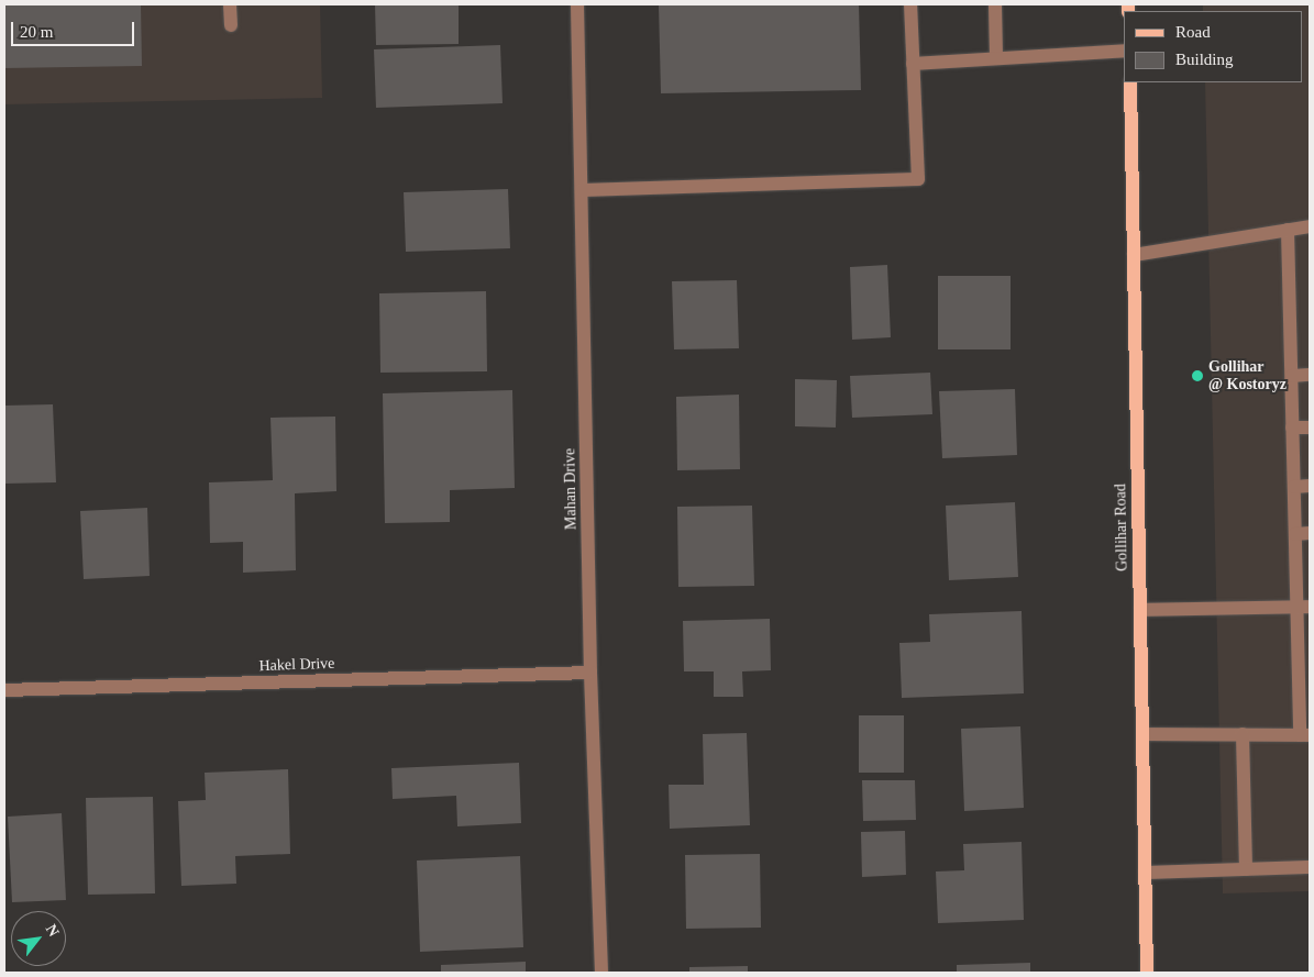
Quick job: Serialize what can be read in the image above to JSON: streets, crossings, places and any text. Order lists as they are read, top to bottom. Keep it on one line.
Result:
{"streets":{"main road":["Gollihar Road"],"street":["Mahan Drive","Hakel Drive"]},"crossings":[["Mahan Drive","Hakel Drive"]],"places":["Gollihar @ Kostoryz"],"legend":["Road","Building"],"scale_bar":"20 m","north":"top right"}
